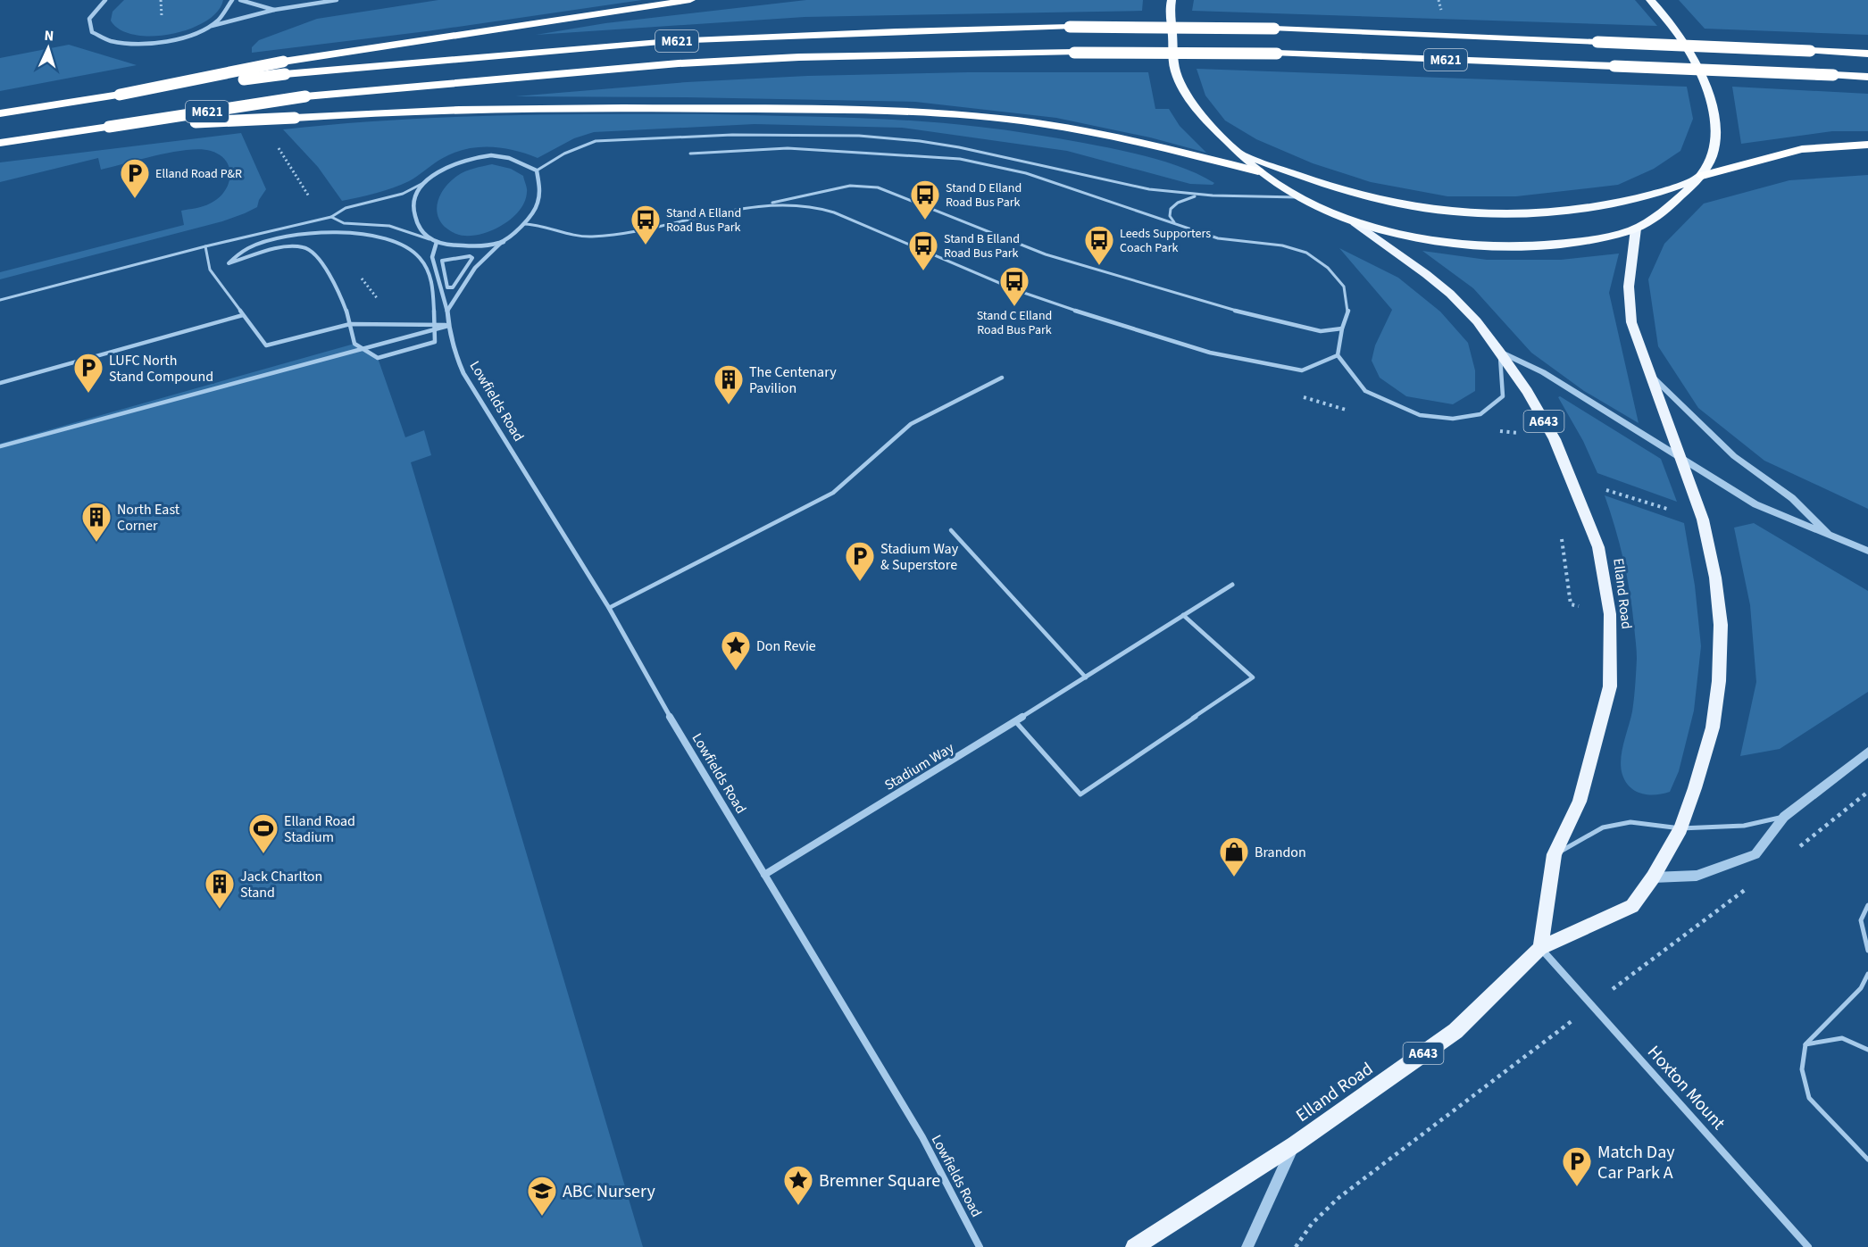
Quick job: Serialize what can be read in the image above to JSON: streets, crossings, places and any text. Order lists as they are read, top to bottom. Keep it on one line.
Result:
{"streets":{"highway":["M621"],"main road":["A643","Elland Road"],"street":["Lowfields Road","Stadium Way","Hoxton Mount"]},"crossings":[["Lowfields Road","Stadium Way"],["Elland Road","Hoxton Mount"]],"places":{"parking":["Elland Road P&R","LUFC North Stand Compound","Stadium Way & Superstore","Match Day Car Park A"],"bus stop":["Stand D Elland Road Bus Park","Stand A Elland Road Bus Park","Leeds Supporters Coach Park","Stand B Elland Road Bus Park","Stand C Elland Road Bus Park"],"building":["The Centenary Pavilion","North East Corner","Jack Charlton Stand"],"place":["Don Revie","Bremner Square"],"sports":["Elland Road Stadium"],"shop":["Brandon"],"school or university":["ABC Nursery"]},"north":"top"}
